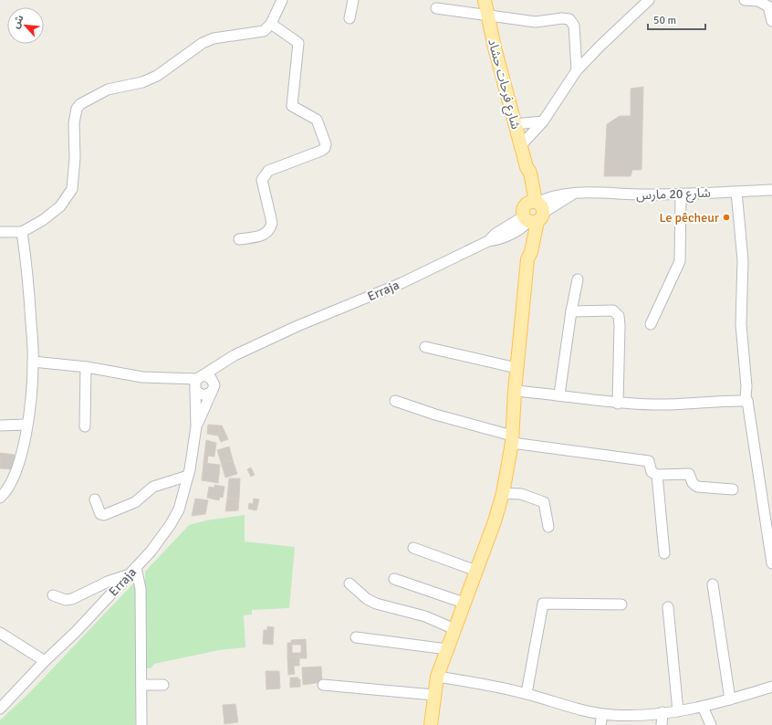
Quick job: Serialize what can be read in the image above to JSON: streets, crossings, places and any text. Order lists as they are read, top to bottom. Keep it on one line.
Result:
{"streets":{"main road":["شارع فرحات حشاد"],"street":["شارع 20 مارس","Erraja"]},"crossings":[["شارع فرحات حشاد","شارع 20 مارس"],["شارع فرحات حشاد","Erraja"],["شارع 20 مارس","Erraja"]],"places":["Le pêcheur"],"scale_bar":"50 m","north":"top left"}
